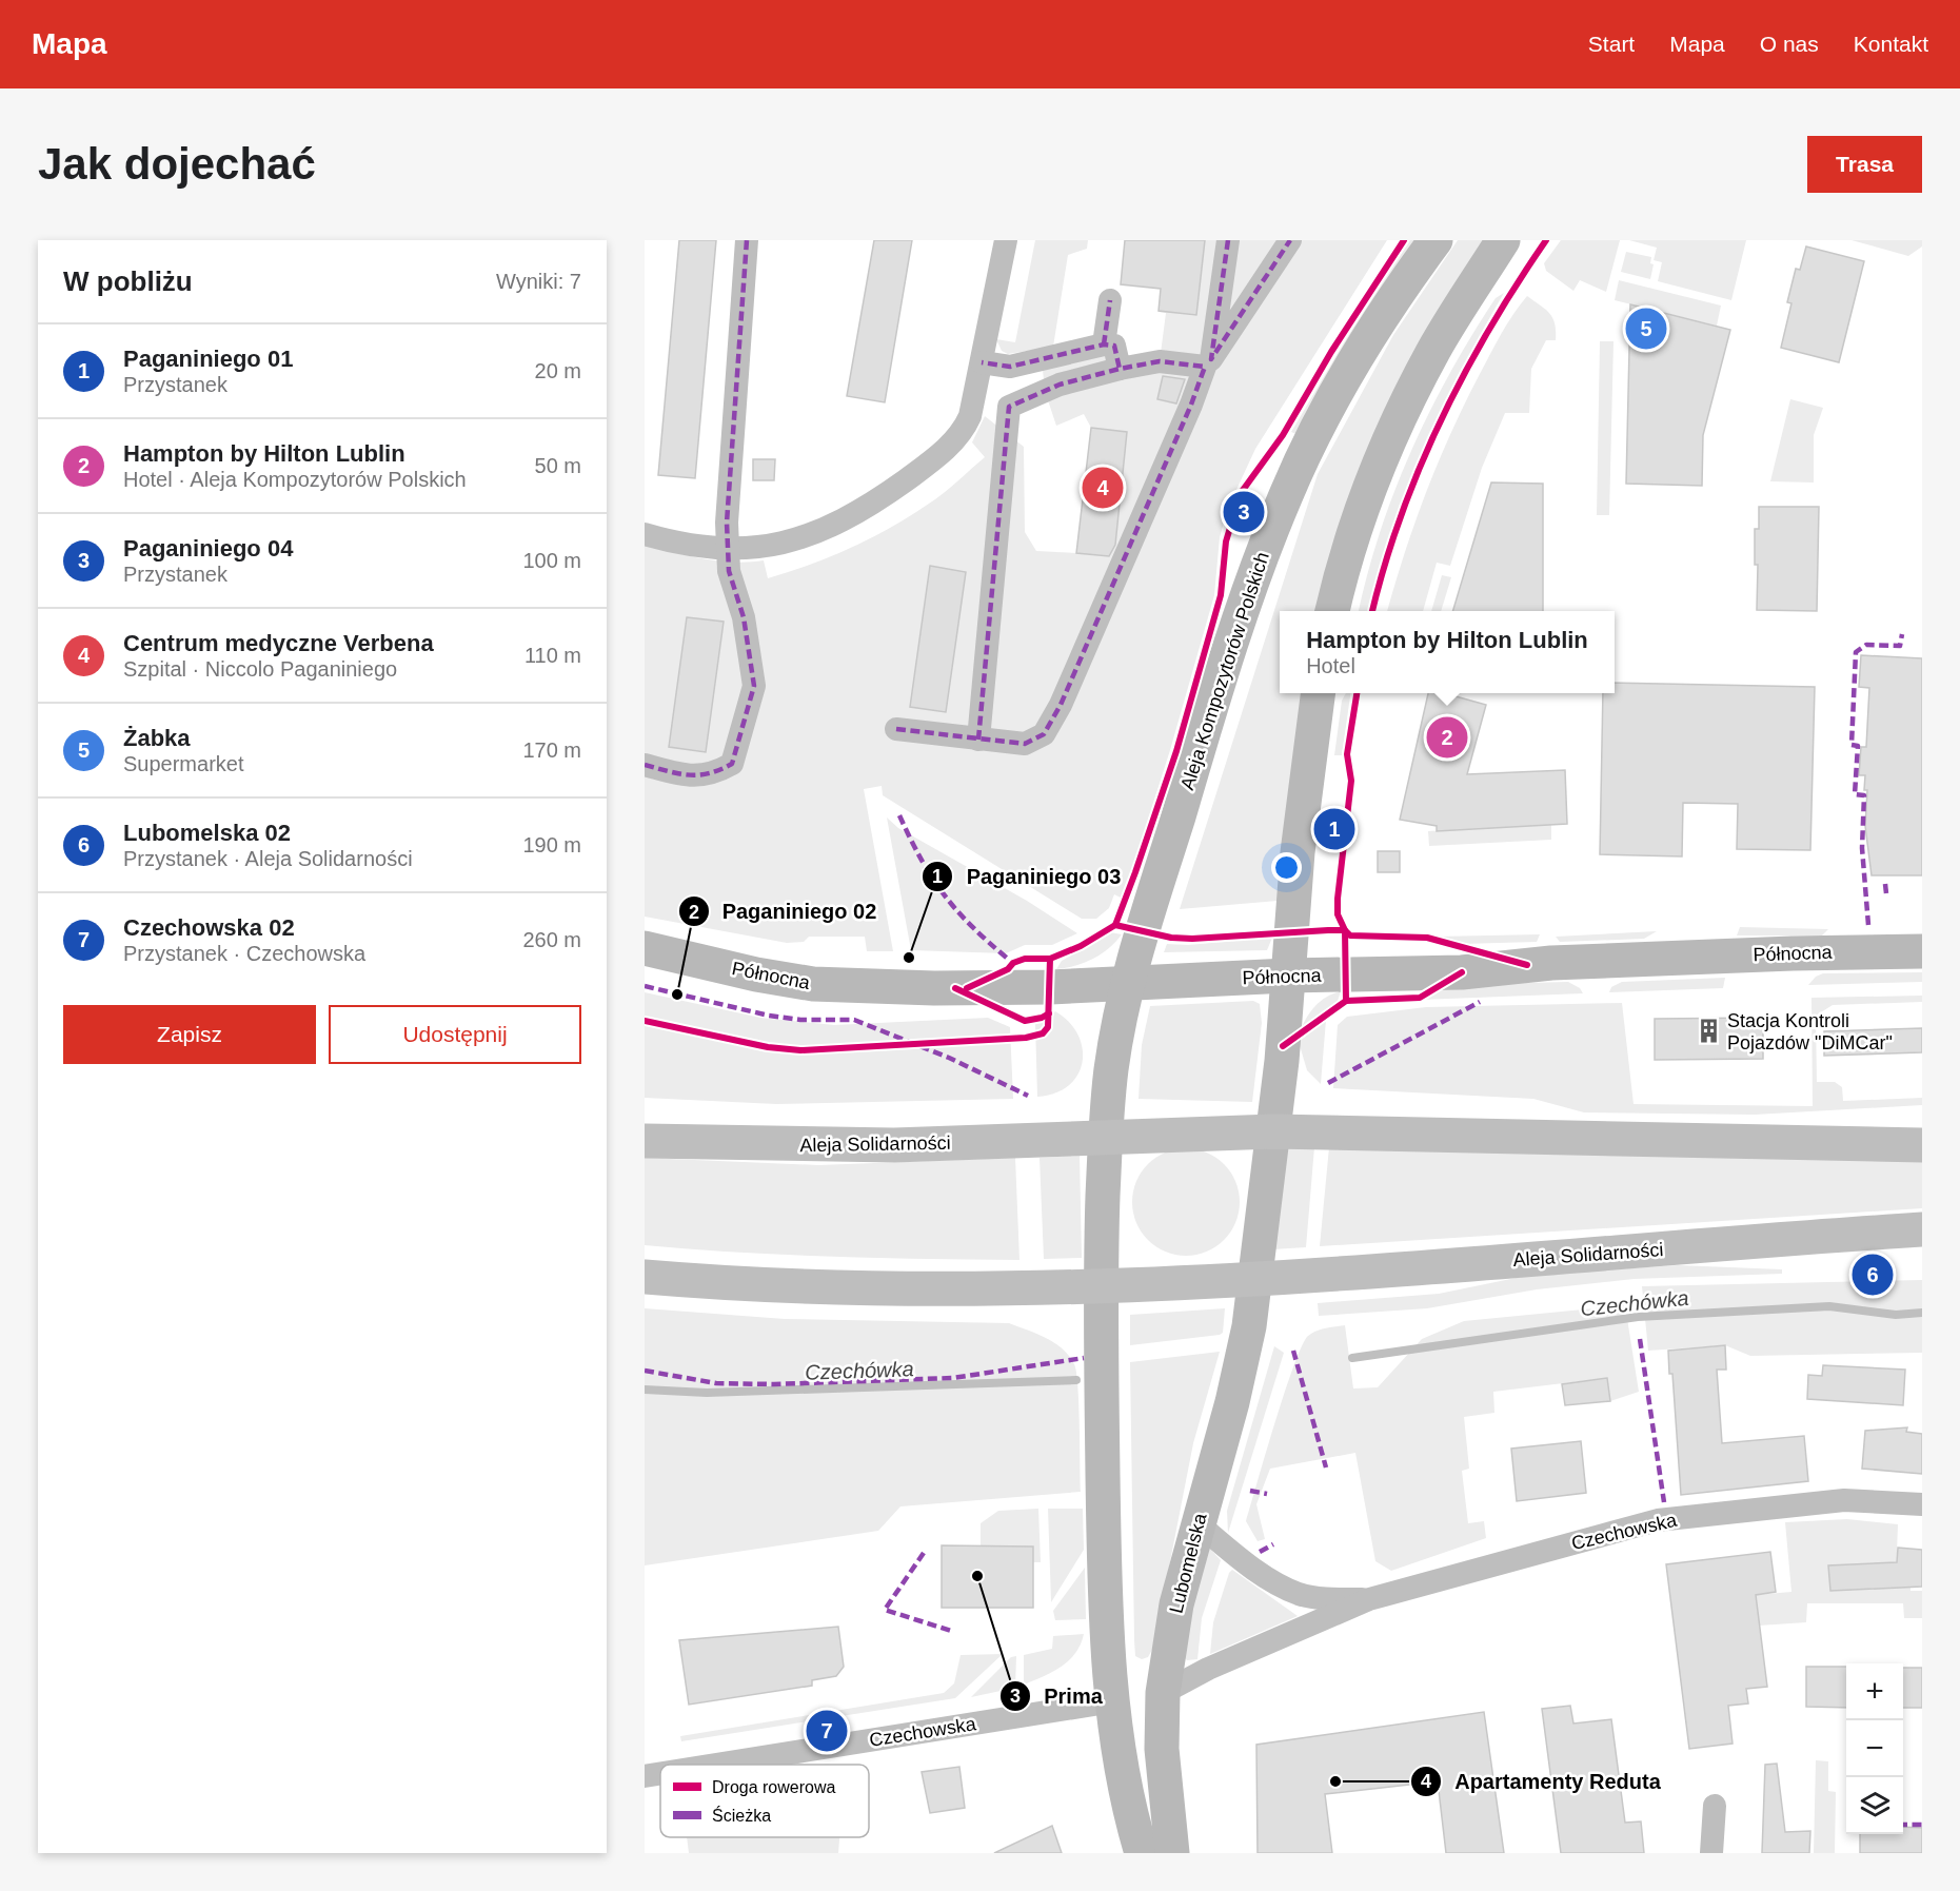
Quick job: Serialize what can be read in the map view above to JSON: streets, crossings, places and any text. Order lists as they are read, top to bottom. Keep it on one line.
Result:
{"streets":{"main road":["Aleja Solidarności"],"street":["Aleja Kompozytorów Polskich","Północna","Czechowska","Lubomelska"]},"crossings":[["Aleja Kompozytorów Polskich","Północna"],["Aleja Kompozytorów Polskich","Aleja Solidarności"],["Aleja Solidarności","Lubomelska"],["Czechowska","Lubomelska"]],"water":["Czechówka"],"places":{"other":["Paganiniego 03","Paganiniego 02","Prima","Apartamenty Reduta"],"building":["Stacja Kontroli Pojazdów \"DiMCar\""]},"legend":["Droga rowerowa","Ścieżka"],"page":{"header":"Mapa","nav":["Start","Mapa","O nas","Kontakt"],"buttons":["Trasa",["Zapisz","Udostępnij"]],"title":"Jak dojechać","heading":["W pobliżu","Wyniki: 7"],"pins":["5","4","3","2","1","6","7"],"list":[{"mark":"1","name":"Paganiniego 01","note":"Przystanek","value":"20 m"},{"mark":"2","name":"Hampton by Hilton Lublin","note":"Hotel · Aleja Kompozytorów Polskich","value":"50 m"},{"mark":"3","name":"Paganiniego 04","note":"Przystanek","value":"100 m"},{"mark":"4","name":"Centrum medyczne Verbena","note":"Szpital · Niccolo Paganiniego","value":"110 m"},{"mark":"5","name":"Żabka","note":"Supermarket","value":"170 m"},{"mark":"6","name":"Lubomelska 02","note":"Przystanek · Aleja Solidarności","value":"190 m"},{"mark":"7","name":"Czechowska 02","note":"Przystanek · Czechowska","value":"260 m"}],"popup":["Hampton by Hilton Lublin","Hotel"],"map_buttons":["+","−"]}}
